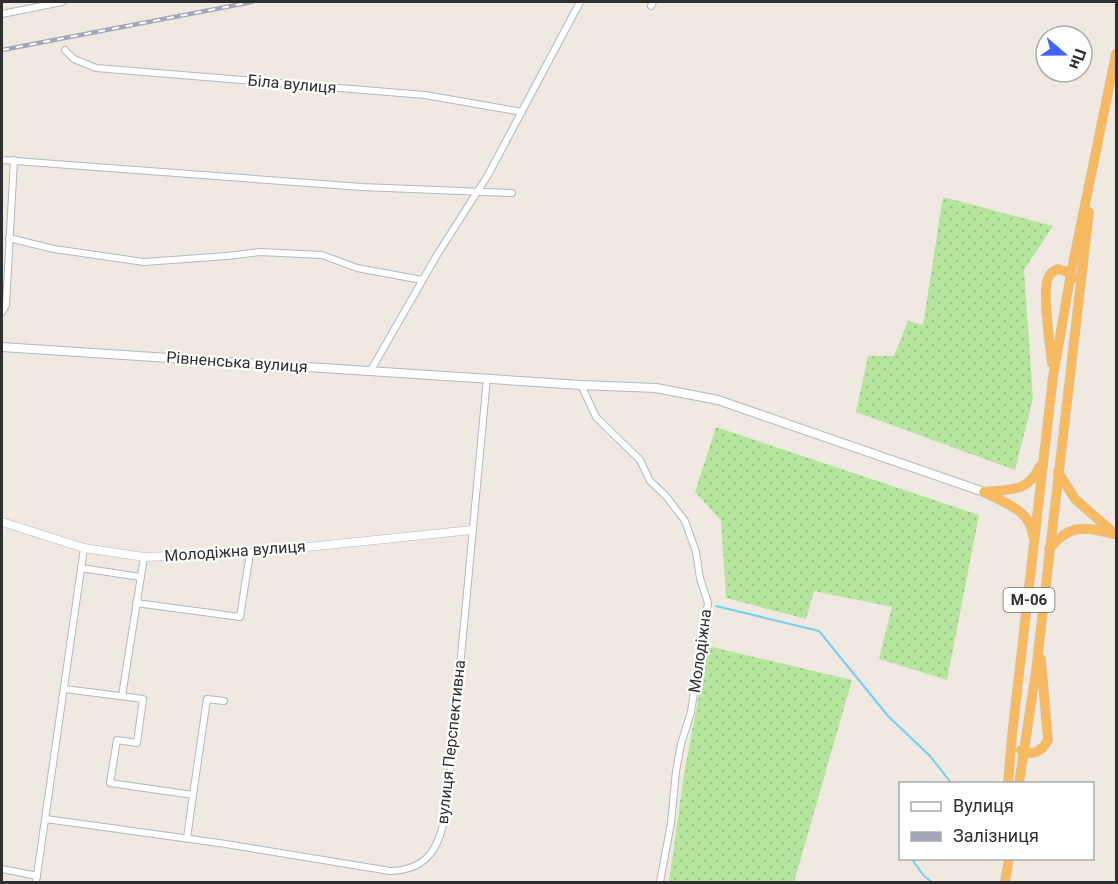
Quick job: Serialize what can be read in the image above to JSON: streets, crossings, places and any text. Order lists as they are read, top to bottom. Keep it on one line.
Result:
{"streets":{"highway":["М-06"],"main road":["Рівненська вулиця"],"street":["Біла вулиця","Молодіжна вулиця","Молодіжна","вулиця Перспективна"]},"crossings":[["Рівненська вулиця","Молодіжна"],["Рівненська вулиця","вулиця Перспективна"],["Молодіжна вулиця","вулиця Перспективна"]],"legend":["Вулиця","Залізниця"],"north":"right"}
